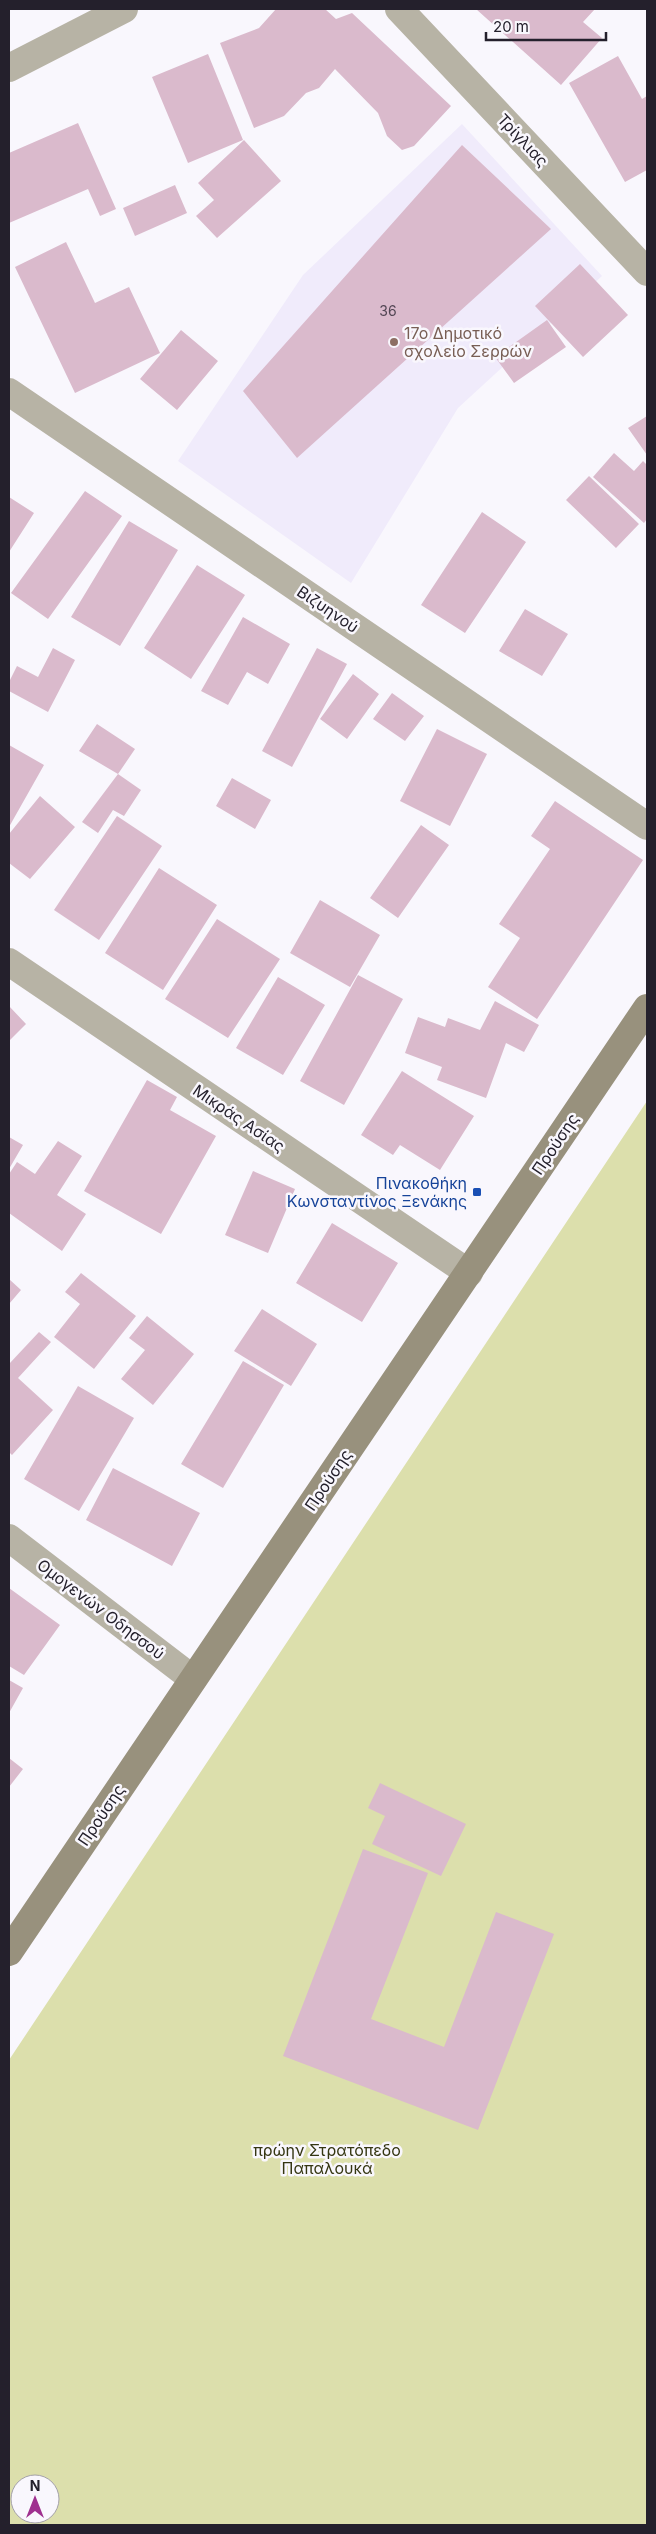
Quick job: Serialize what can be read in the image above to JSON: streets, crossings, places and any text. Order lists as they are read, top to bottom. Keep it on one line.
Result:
{"streets":{"main road":["Προύσης"],"street":["Τρίγλιας","Βιζυηνού","Μικράς Ασίας","Ομογενών Οδησσού"]},"crossings":[["Μικράς Ασίας","Προύσης"],["Προύσης","Ομογενών Οδησσού"]],"parks":["πρώην Στρατόπεδο Παπαλουκά"],"places":{"other":["17ο Δημοτικό σχολείο Σερρών"],"transit":["Πινακοθήκη Κωνσταντίνος Ξενάκης"]},"house_numbers":["36"],"scale_bar":"20 m","north":"top"}
